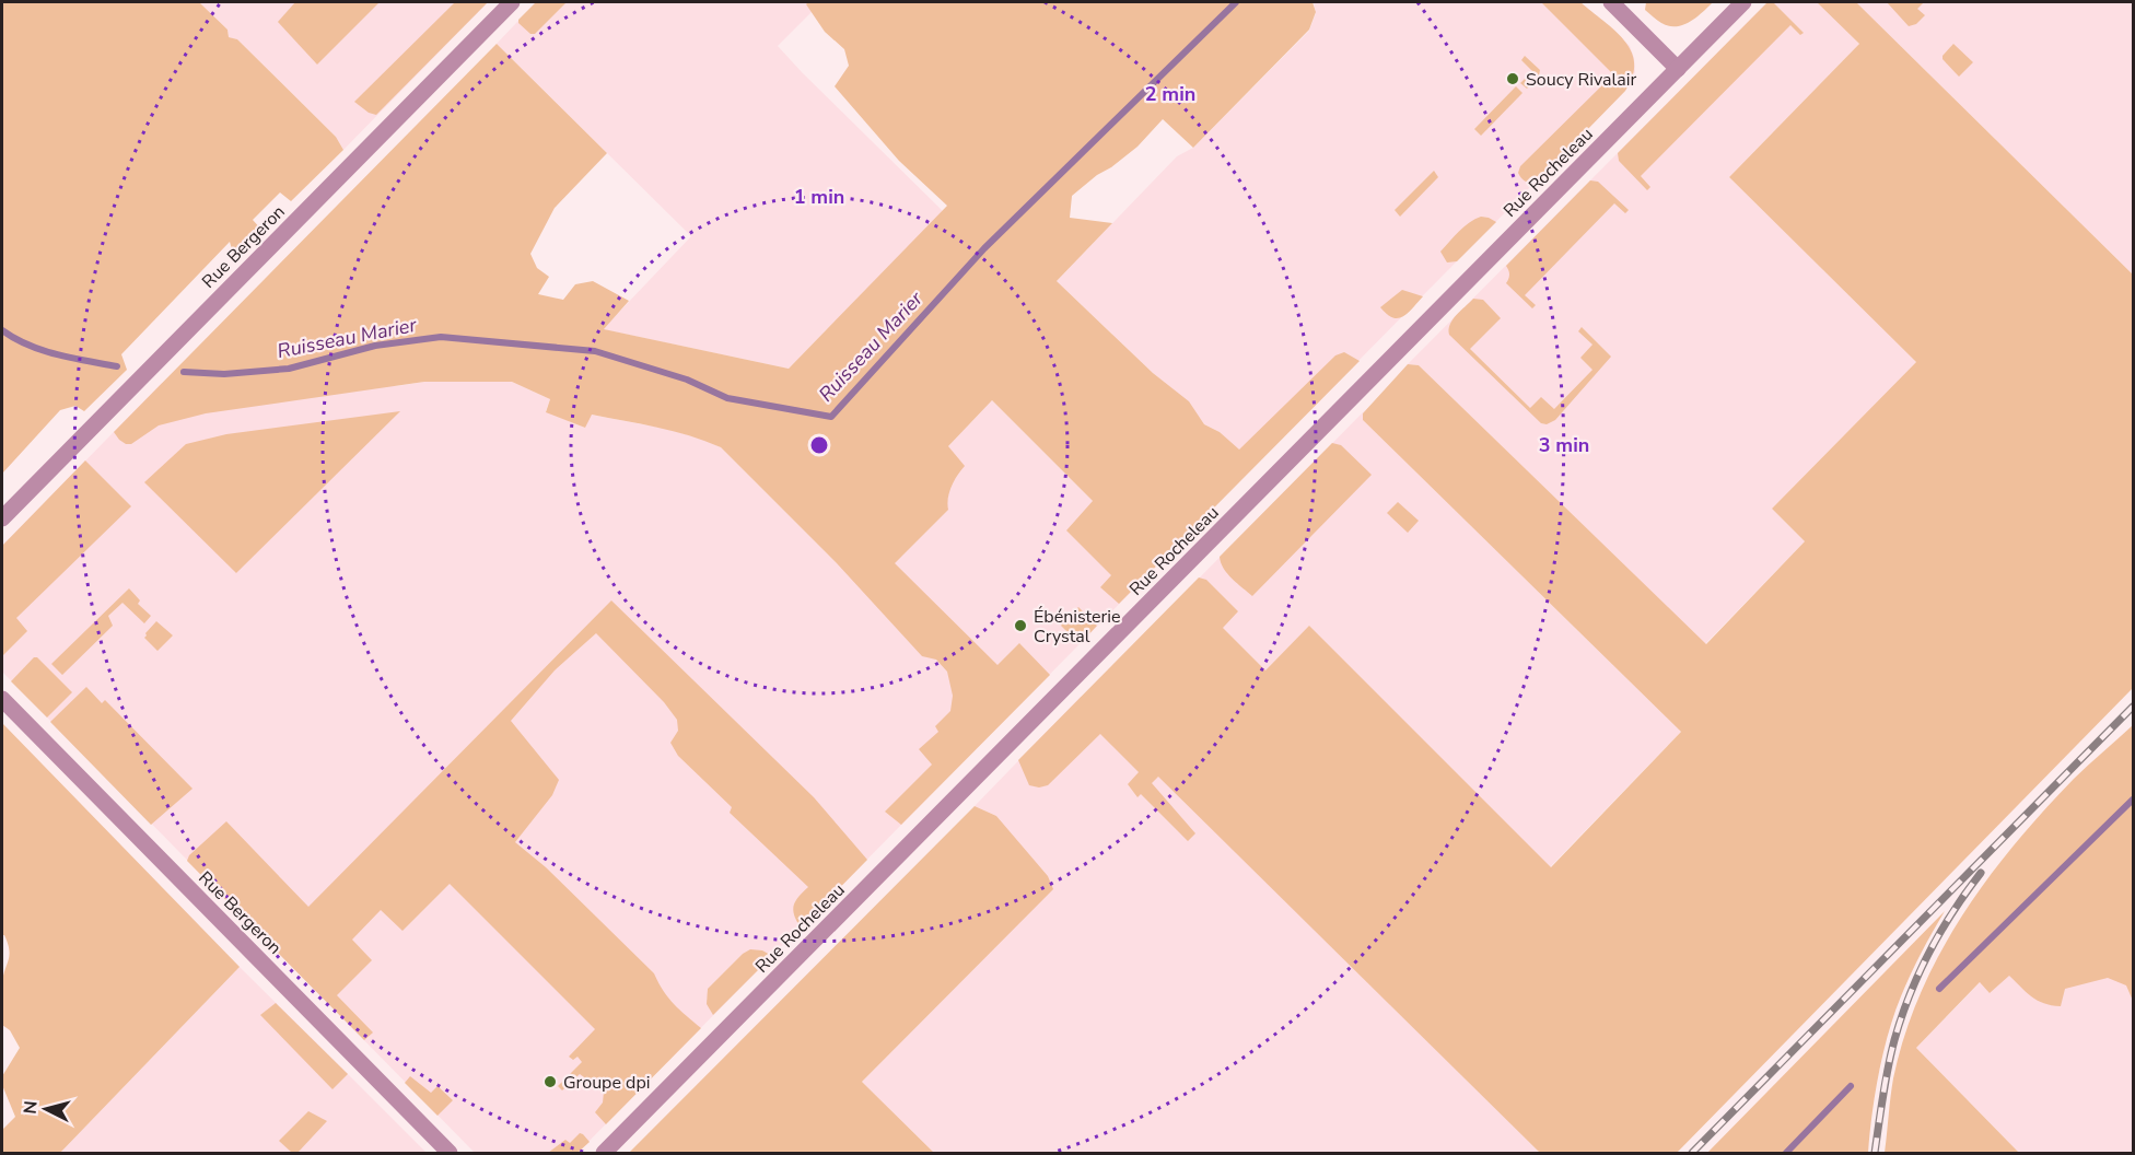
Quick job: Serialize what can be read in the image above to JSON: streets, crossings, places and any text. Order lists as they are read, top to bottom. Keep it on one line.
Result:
{"streets":{"street":["Rue Rocheleau","Rue Bergeron"]},"water":["Ruisseau Marier"],"places":["Soucy Rivalair","Ébénisterie Crystal","Groupe dpi"],"north":"left","rings":["2 min","1 min","3 min"]}
